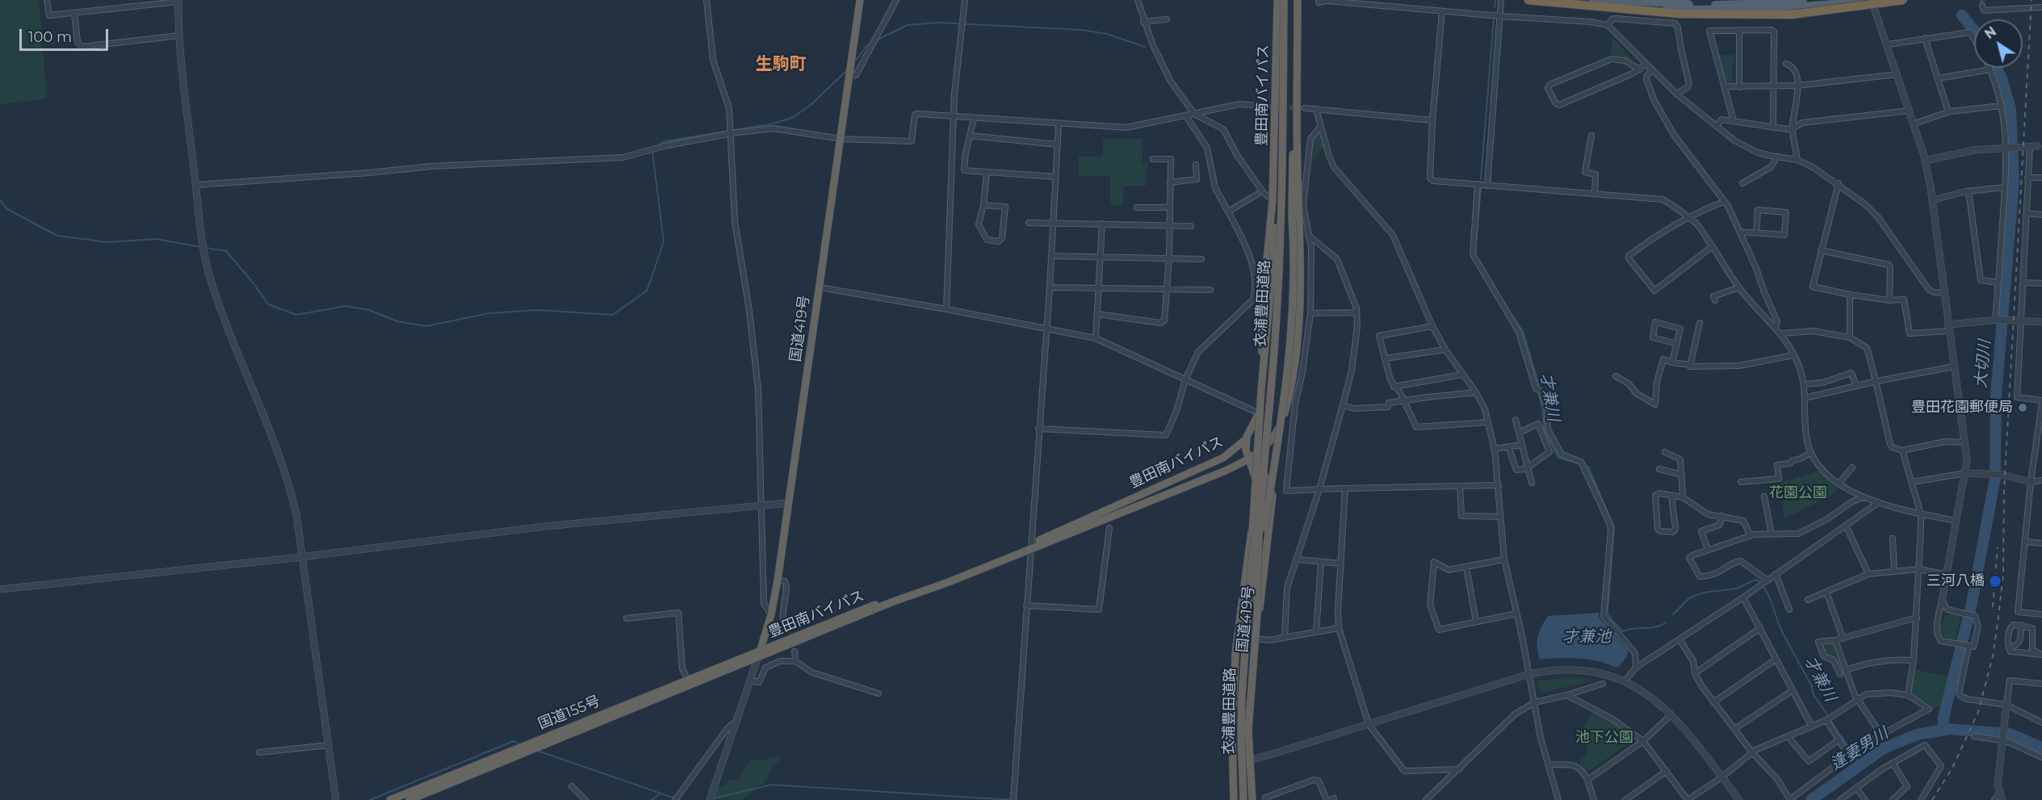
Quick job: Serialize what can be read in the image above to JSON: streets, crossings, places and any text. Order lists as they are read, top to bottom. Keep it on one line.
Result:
{"streets":{"highway":["豊田南バイパス","衣浦豊田道路","国道419号","国道155号"]},"crossings":[["豊田南バイパス","衣浦豊田道路"],["豊田南バイパス","国道419号"],["豊田南バイパス","国道155号"],["衣浦豊田道路","国道419号"],["国道419号","国道155号"]],"districts":["生駒町"],"water":["大切川","才兼川","才兼池","逢妻男川"],"parks":["花園公園","池下公園"],"places":["豊田花園郵便局","三河八橋"],"scale_bar":"100 m","north":"top left"}
